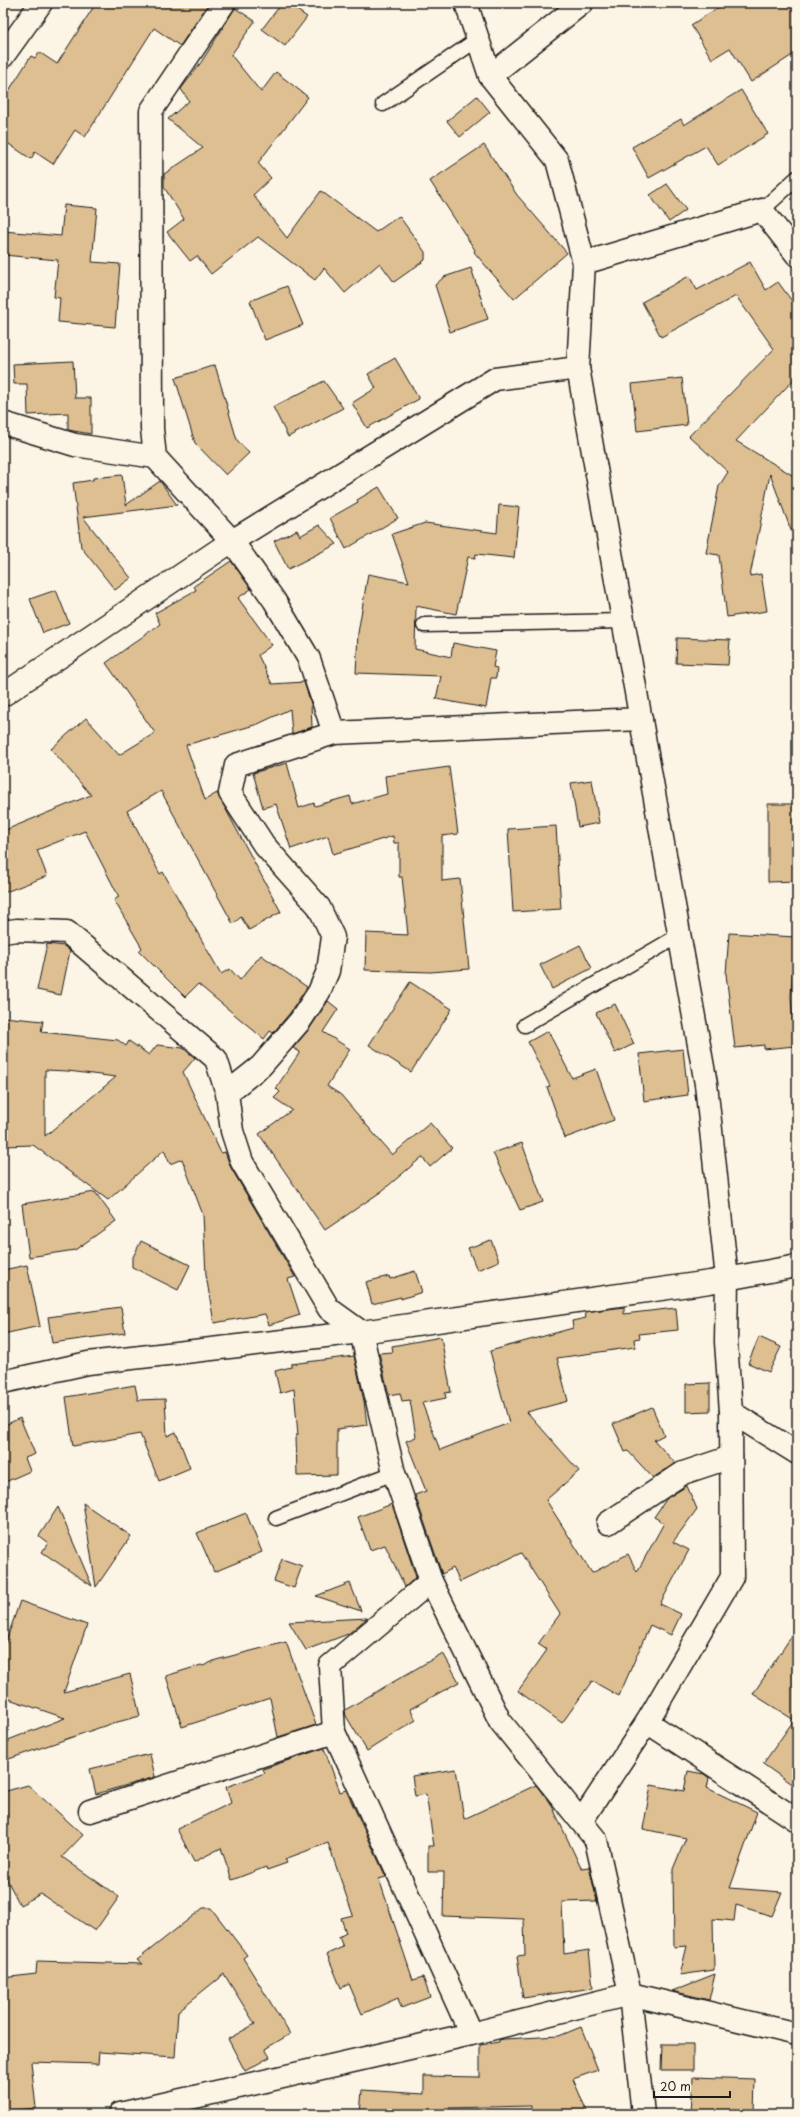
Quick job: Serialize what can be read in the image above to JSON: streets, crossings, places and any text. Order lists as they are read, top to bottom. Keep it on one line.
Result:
{"scale_bar":"20 m"}
